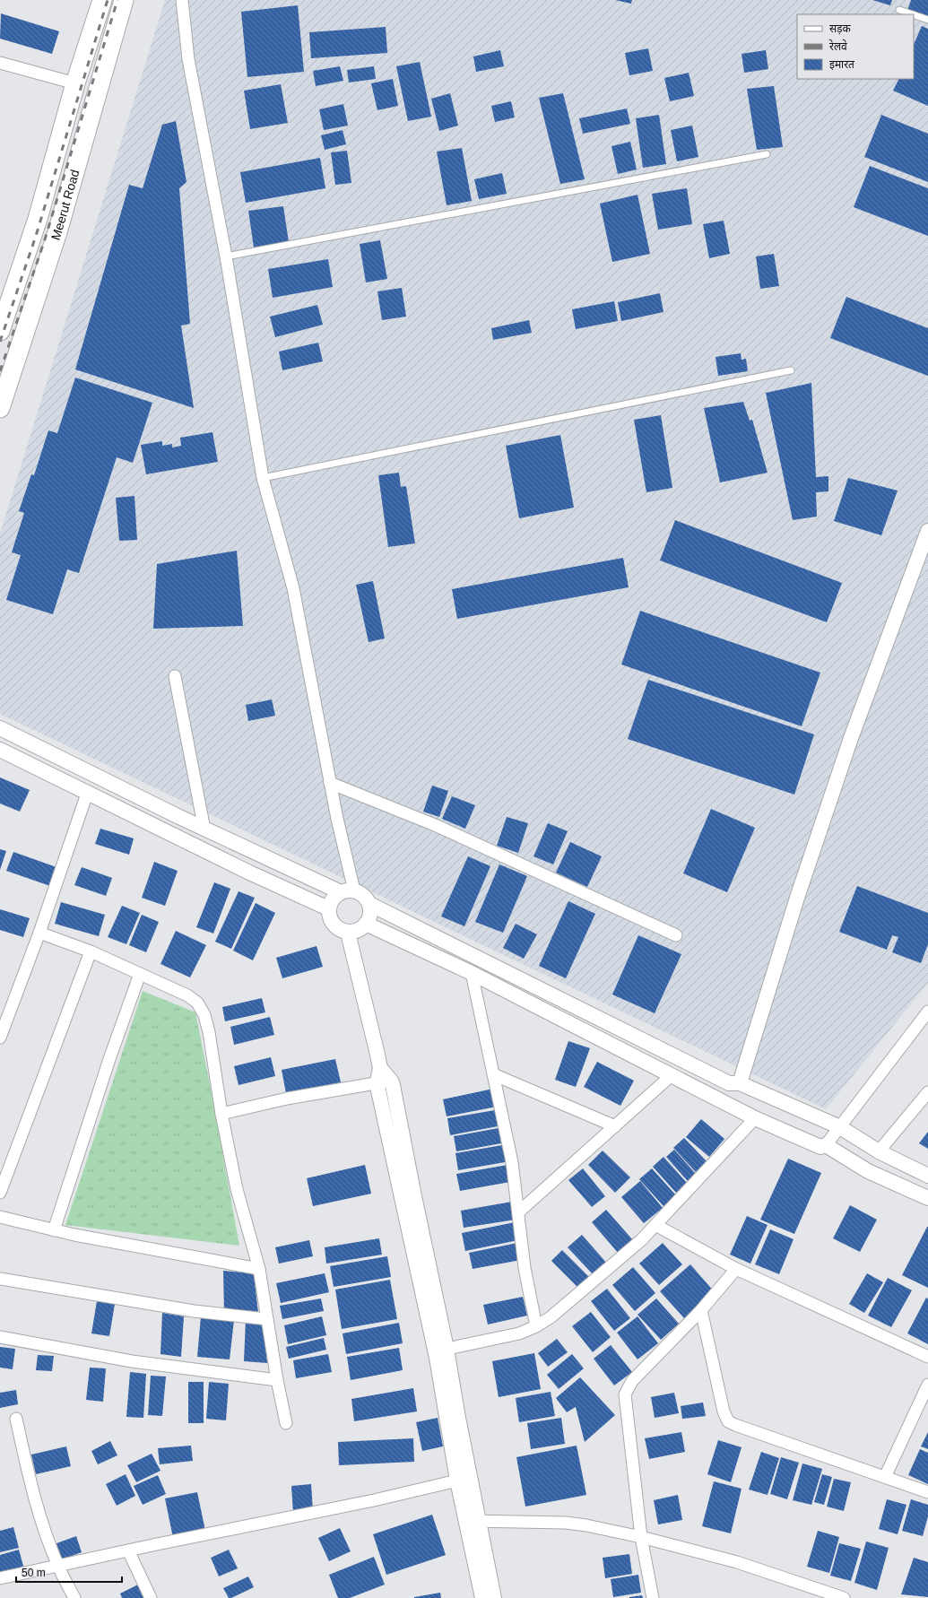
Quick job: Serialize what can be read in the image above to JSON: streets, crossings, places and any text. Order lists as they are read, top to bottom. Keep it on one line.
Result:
{"streets":{"main road":["Meerut Road"]},"legend":["सड़क","रेलवे","इमारत"],"scale_bar":"50 m"}
